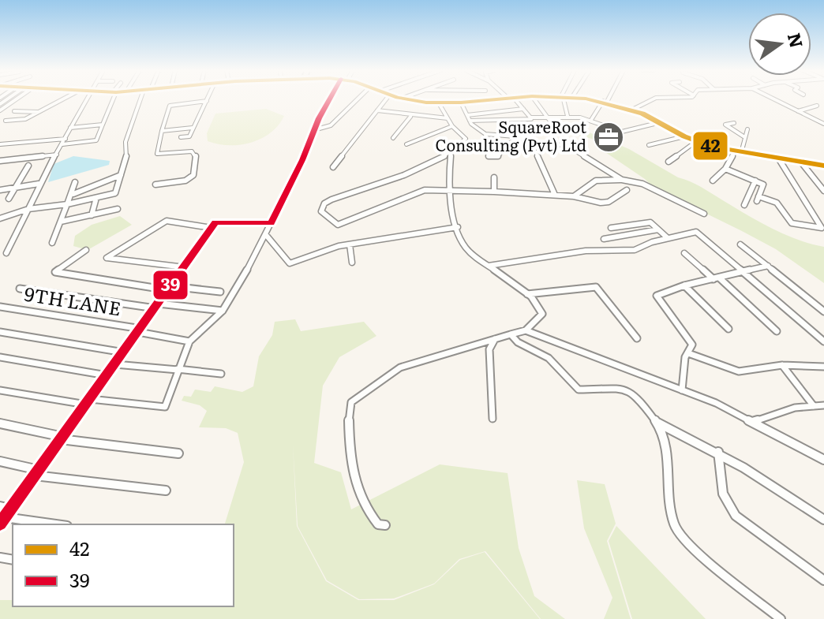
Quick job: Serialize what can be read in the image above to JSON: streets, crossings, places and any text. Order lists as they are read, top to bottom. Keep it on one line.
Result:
{"streets":{"street":["9TH LANE"]},"places":{"office":["SquareRoot Consulting (Pvt) Ltd"]},"lines":["transit line 42","transit line 39"],"legend":["42","39"],"north":"right"}
